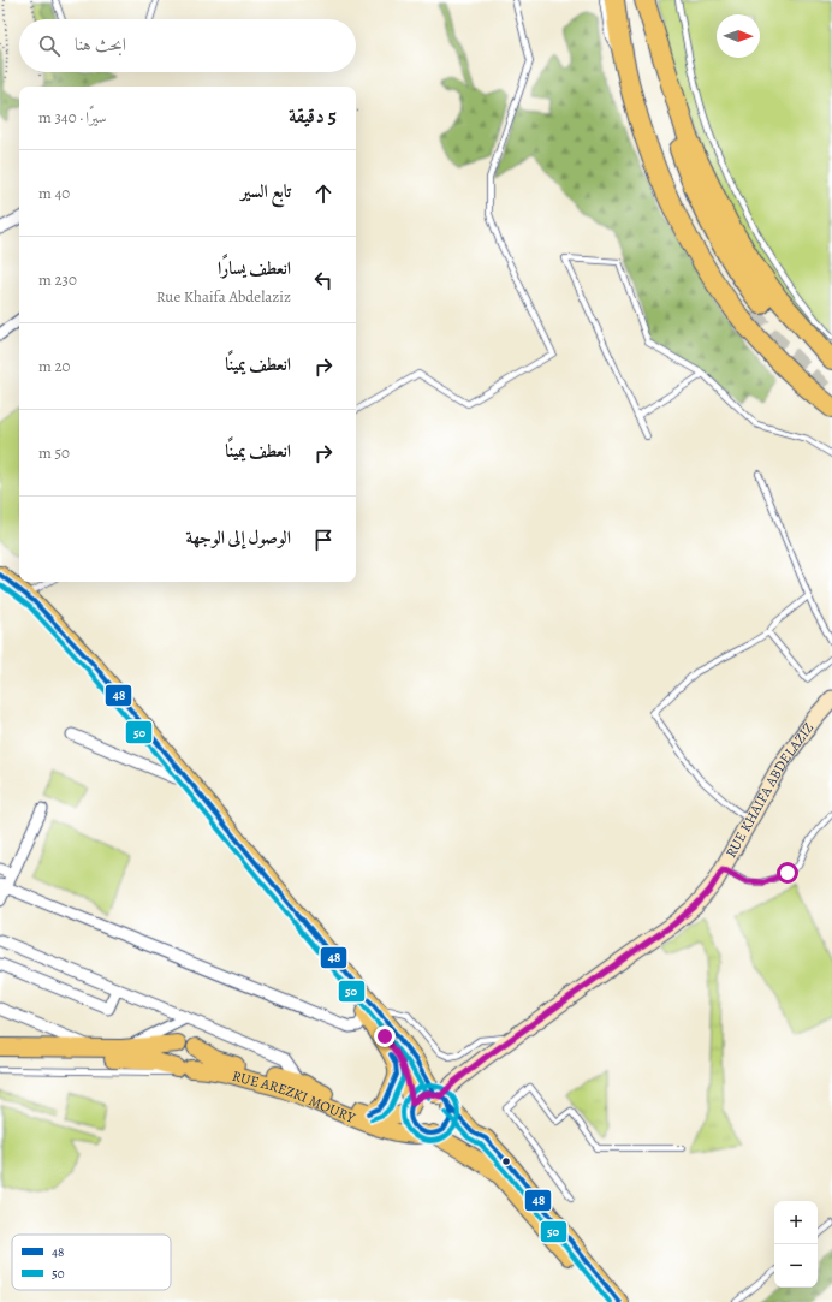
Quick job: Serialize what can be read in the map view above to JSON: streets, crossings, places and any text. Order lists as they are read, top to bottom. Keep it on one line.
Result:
{"streets":{"main road":["RUE AREZKI MOURY"],"street":["RUE KHAIFA ABDELAZIZ"]},"crossings":[["RUE KHAIFA ABDELAZIZ","RUE AREZKI MOURY"]],"lines":["transit line 48","transit line 50"],"legend":["48","50"],"north":"right","page":{"search":"ابحث هنا","heading":["5 دقيقة","سيرًا · 340 m"],"list":[["تابع السير","40 m"],["انعطف يسارًا","Rue Khaifa Abdelaziz","230 m"],["انعطف يمينًا","20 m"],["انعطف يمينًا","50 m"],"الوصول إلى الوجهة"],"map_buttons":["+","−"]}}
